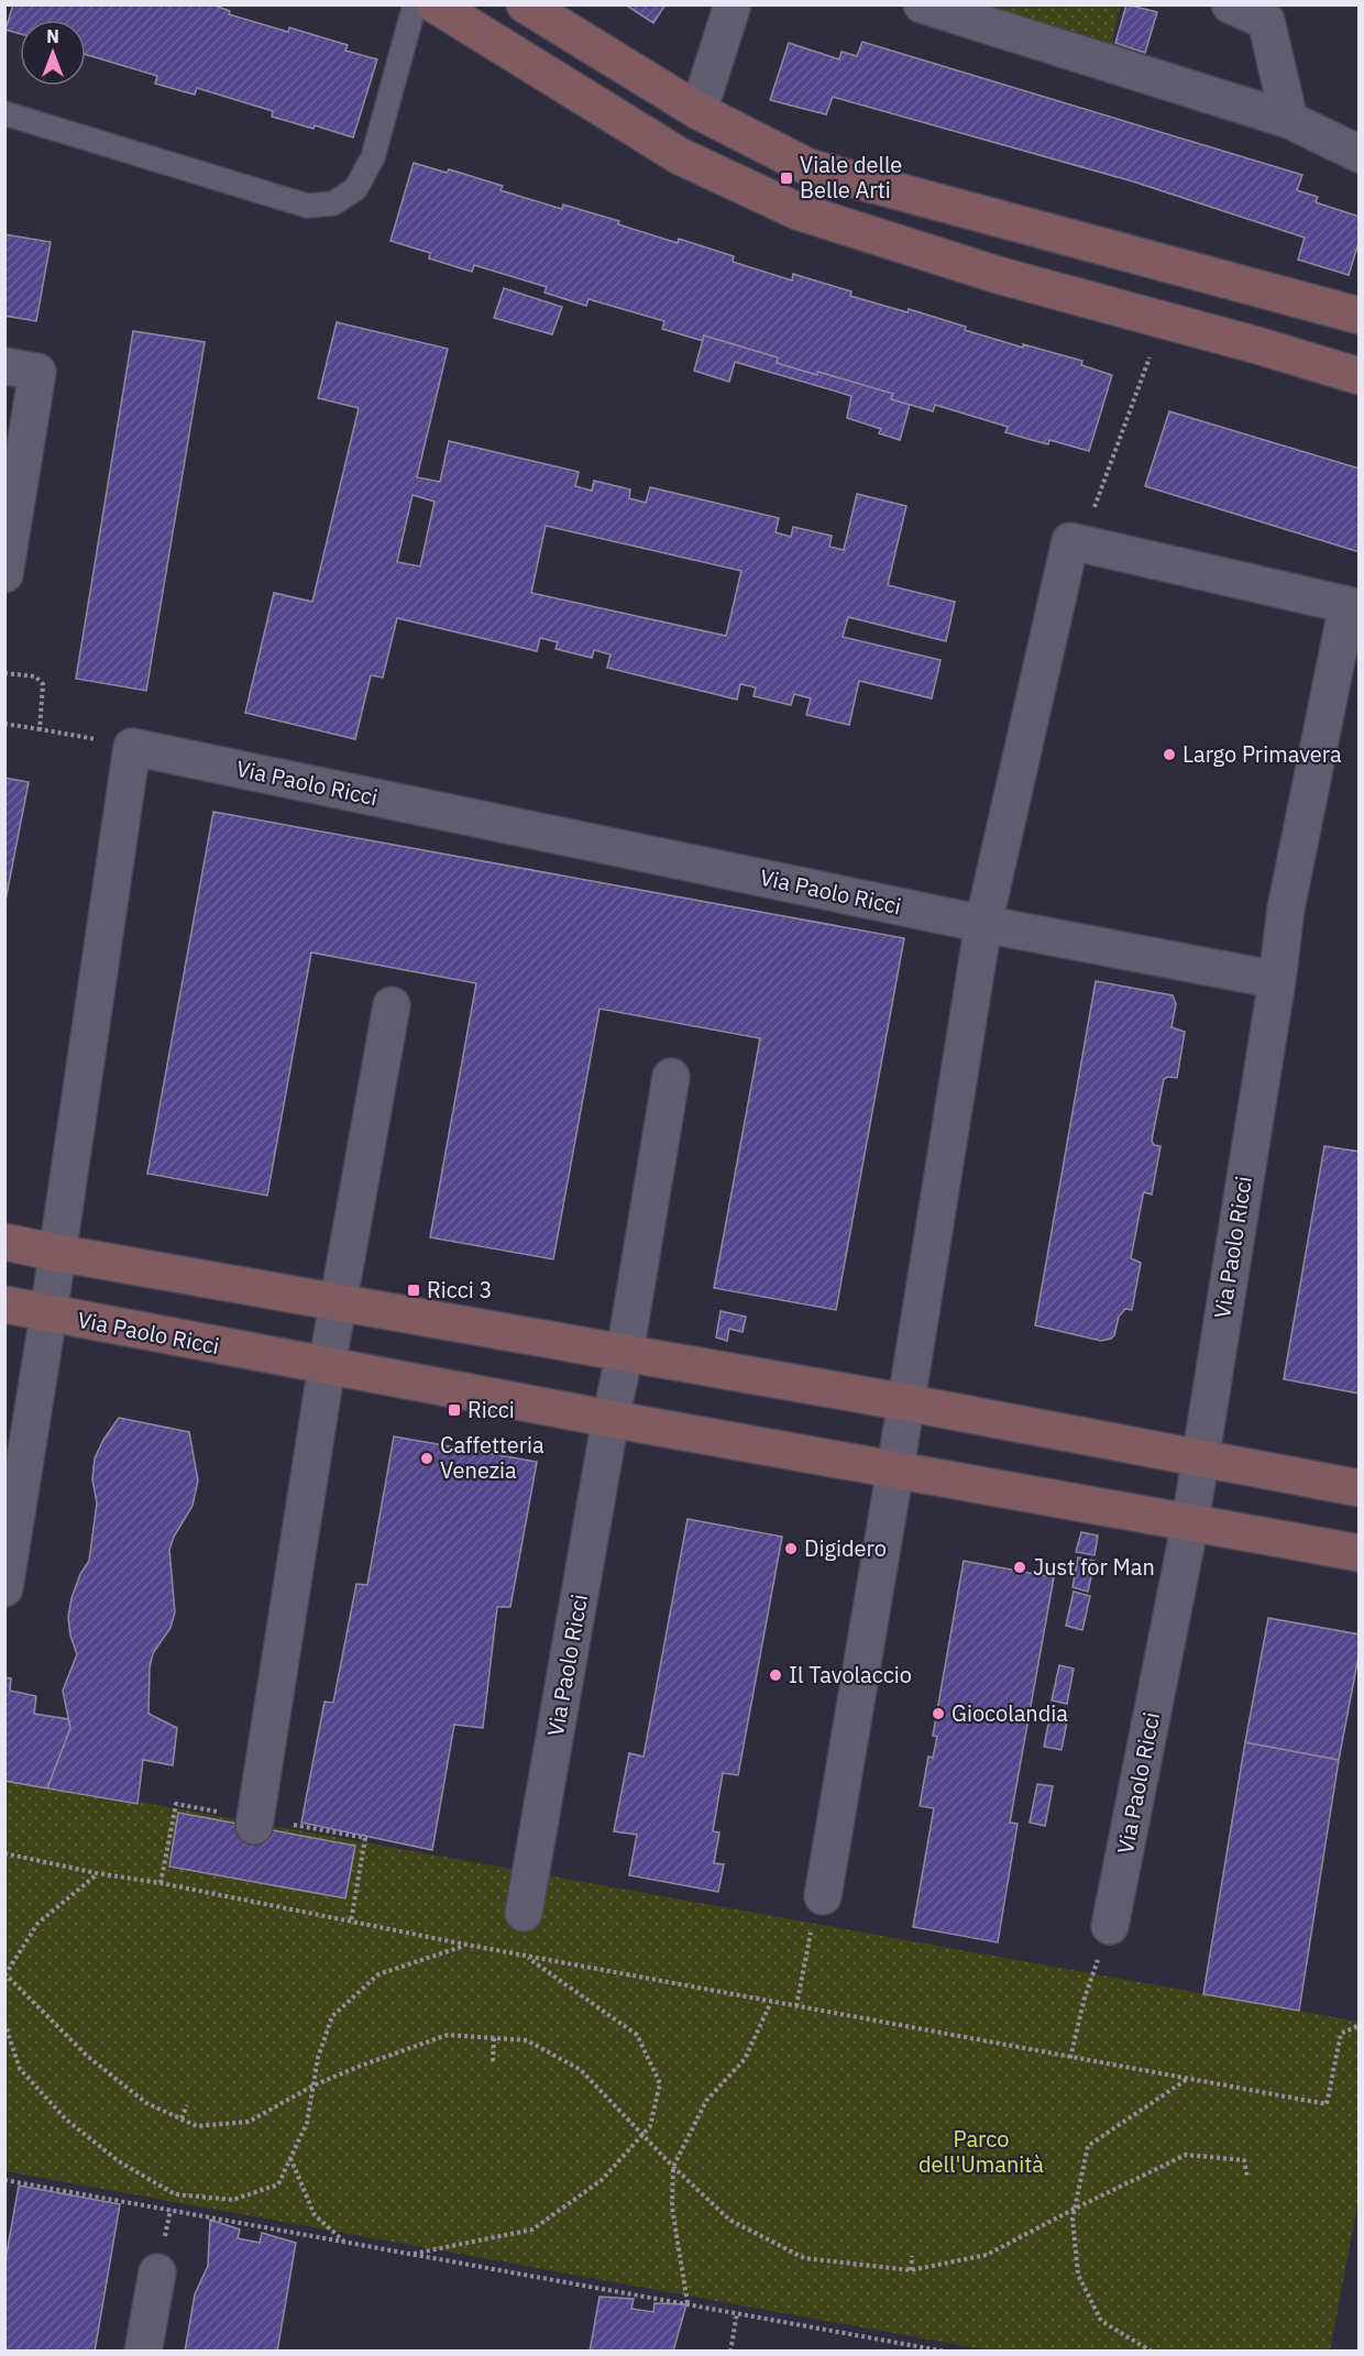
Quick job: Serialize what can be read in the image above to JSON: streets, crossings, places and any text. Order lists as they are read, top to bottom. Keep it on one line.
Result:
{"streets":{"street":["Via Paolo Ricci"]},"parks":["Parco dell'Umanità"],"places":{"transit":["Viale delle Belle Arti","Ricci 3","Ricci"],"other":["Largo Primavera","Caffetteria Venezia","Digidero","Just for Man","Il Tavolaccio","Giocolandia"]},"north":"top"}
